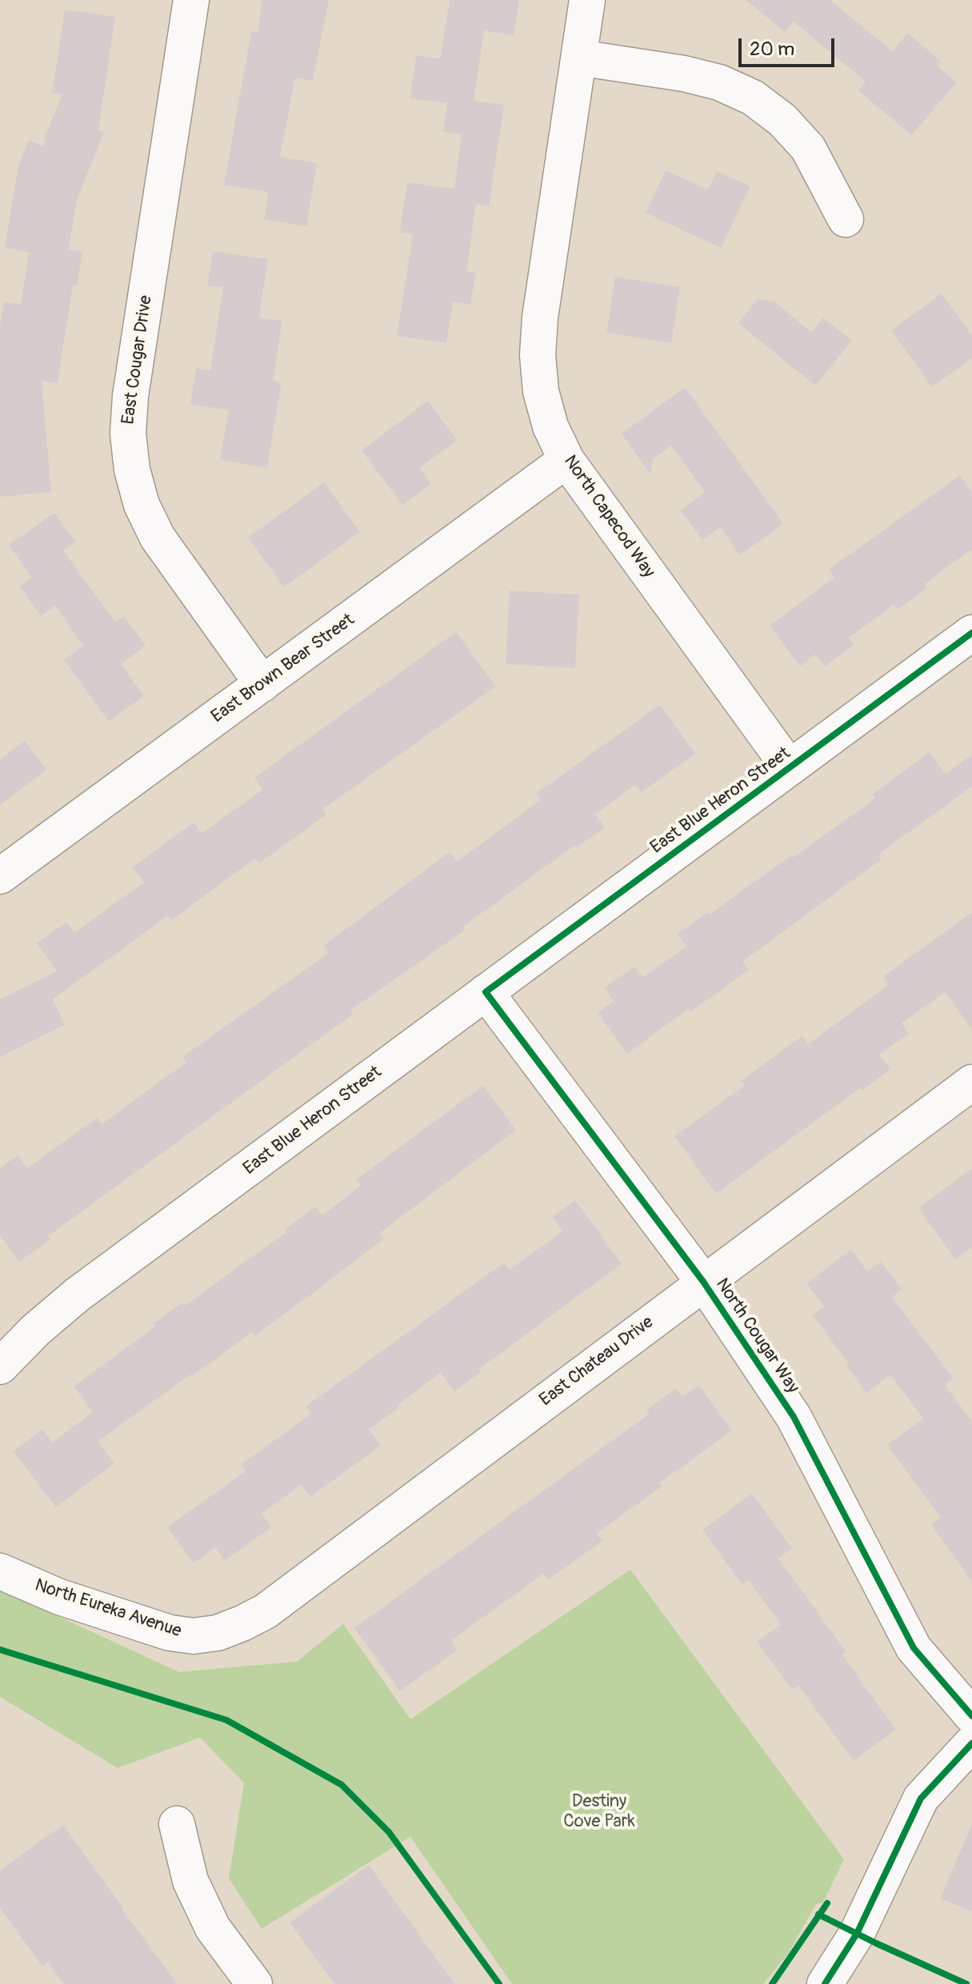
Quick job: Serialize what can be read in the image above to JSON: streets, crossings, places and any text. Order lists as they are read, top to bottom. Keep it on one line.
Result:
{"streets":{"street":["East Cougar Drive","North Capecod Way","East Brown Bear Street","East Blue Heron Street","North Cougar Way","East Chateau Drive","North Eureka Avenue"]},"crossings":[["East Cougar Drive","East Brown Bear Street"],["North Capecod Way","East Brown Bear Street"],["North Capecod Way","East Blue Heron Street"],["East Blue Heron Street","North Cougar Way"],["North Cougar Way","East Chateau Drive"],["East Chateau Drive","North Eureka Avenue"]],"parks":["Destiny Cove Park"],"scale_bar":"20 m"}
